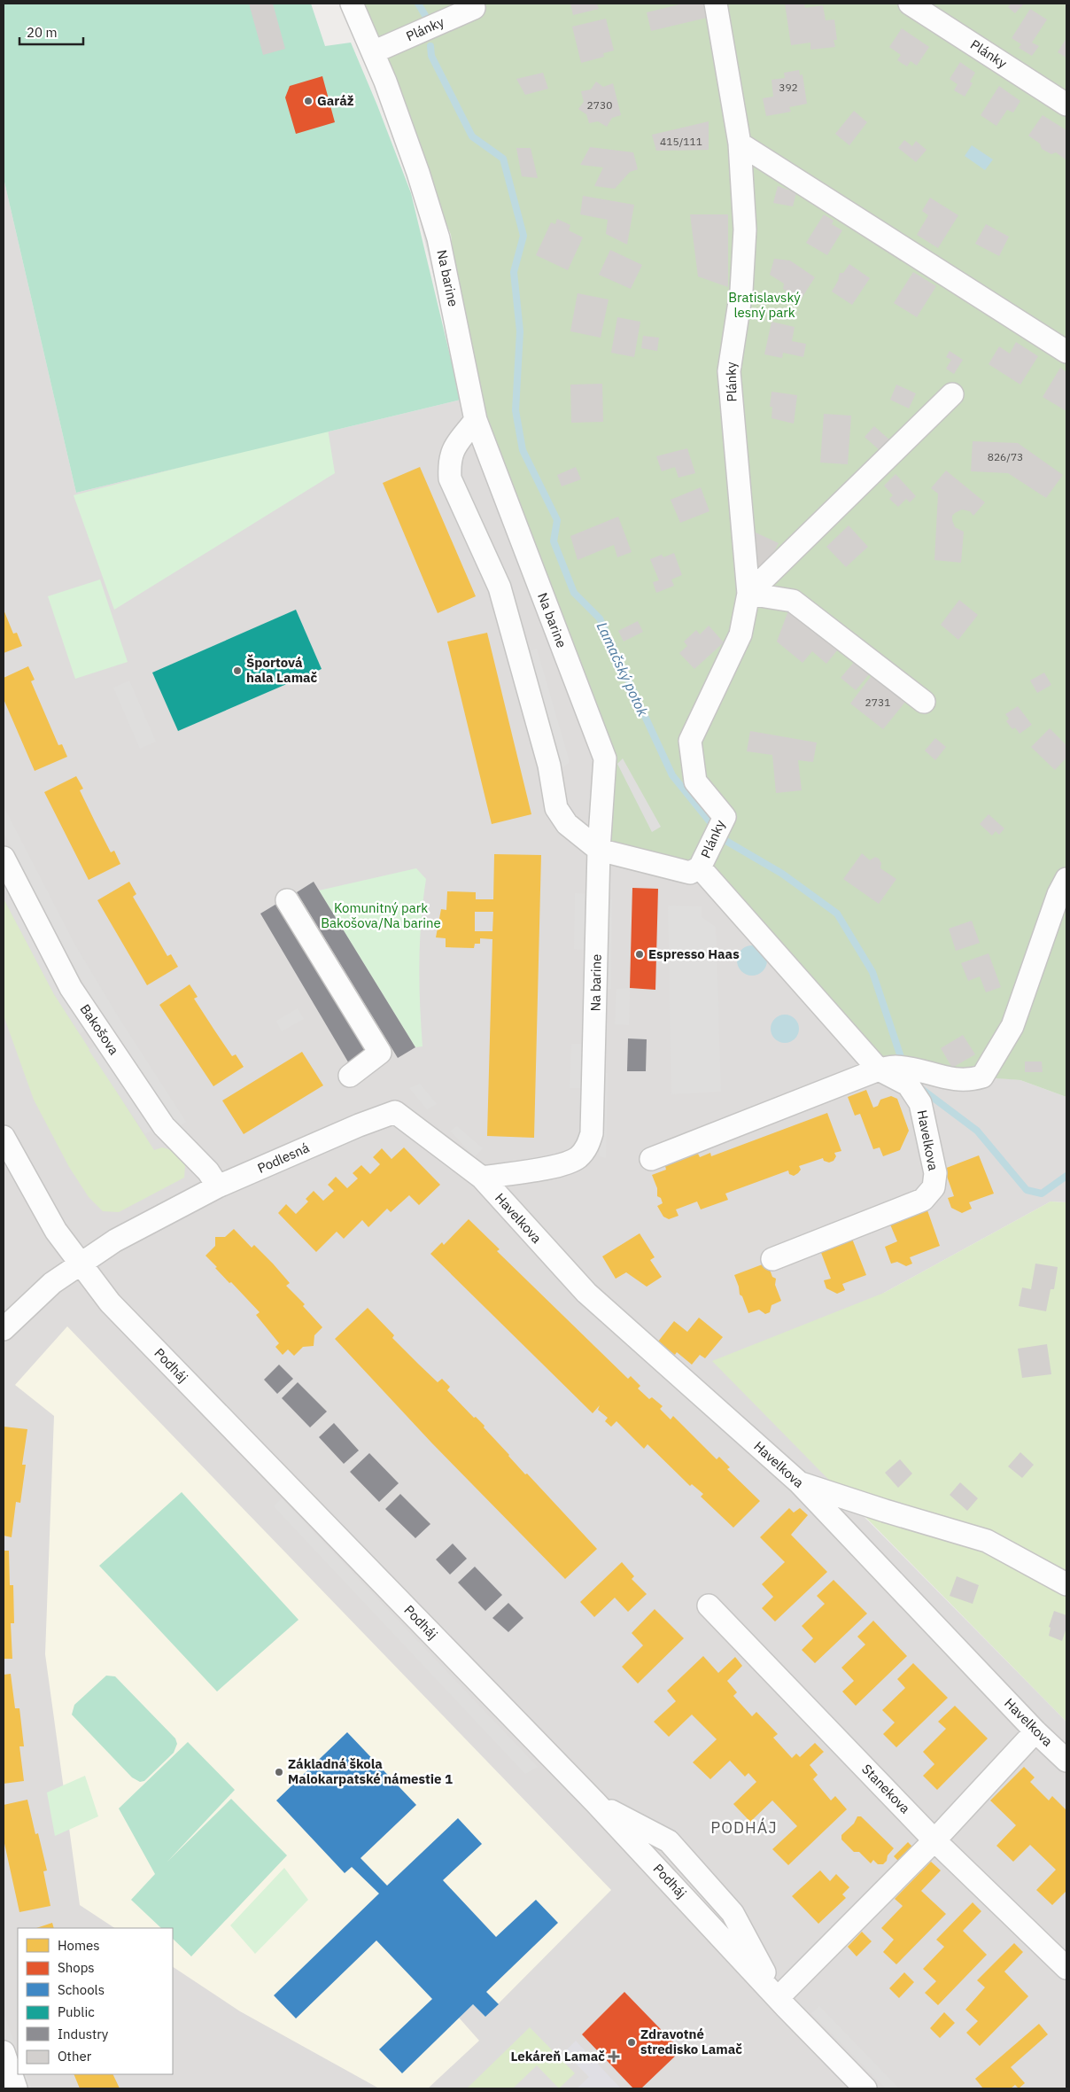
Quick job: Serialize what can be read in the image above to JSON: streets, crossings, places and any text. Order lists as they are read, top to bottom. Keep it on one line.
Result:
{"streets":{"street":["Plánky","Na barine","Bakošova","Havelkova","Podlesná","Podháj","Stanekova"]},"crossings":[["Plánky","Na barine"],["Na barine","Havelkova"],["Na barine","Podlesná"],["Bakošova","Podlesná"],["Havelkova","Podlesná"],["Podlesná","Podháj"]],"districts":["PODHÁJ"],"water":["Lamačský potok"],"parks":["Bratislavský lesný park","Komunitný park Bakošova/Na barine"],"places":{"other":["Garáž","Športová hala Lamač","Espresso Haas","Základná škola Malokarpatské námestie 1","Zdravotné stredisko Lamač"],"health":["Lekáreň Lamač"]},"house_numbers":["392","2730","415/111","826/73","2731"],"legend":["Homes","Shops","Schools","Public","Industry","Other"],"scale_bar":"20 m"}
